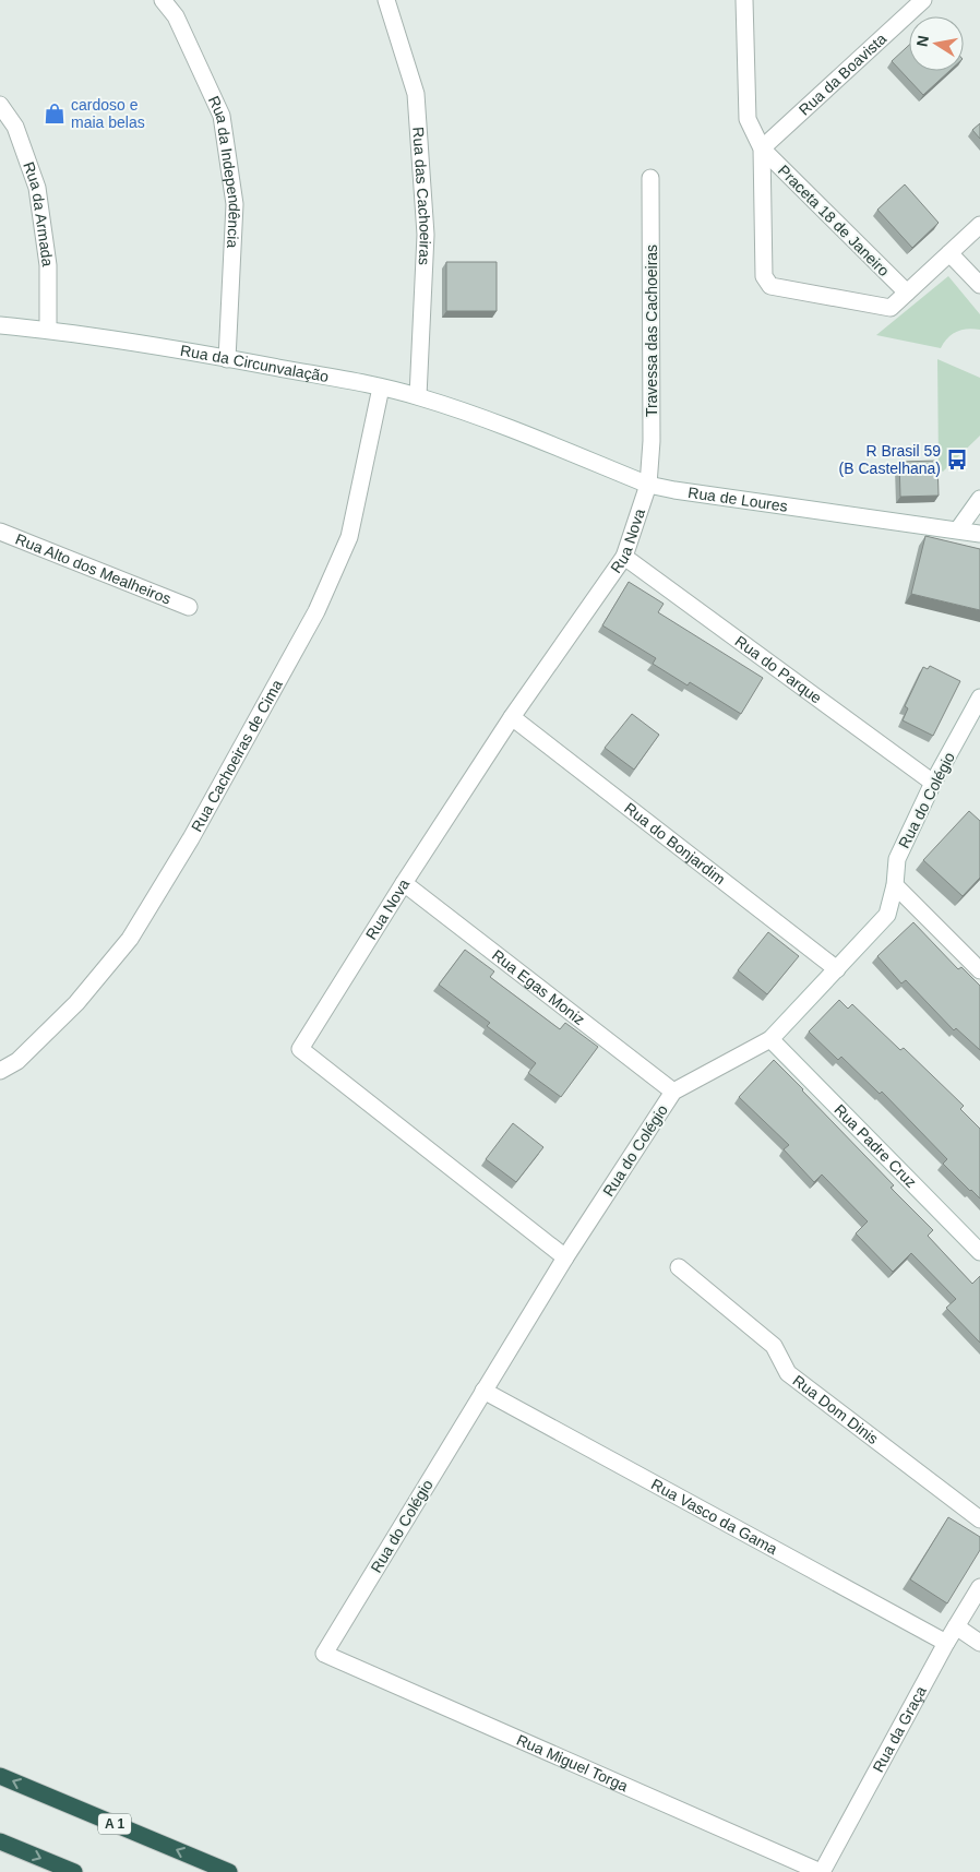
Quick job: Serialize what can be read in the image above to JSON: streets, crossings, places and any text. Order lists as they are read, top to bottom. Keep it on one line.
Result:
{"streets":{"highway":["A 1"],"street":["Rua da Boavista","Rua da Independência","Rua das Cachoeiras","Rua da Armada","Praceta 18 de Janeiro","Travessa das Cachoeiras","Rua da Circunvalação","Rua de Loures","Rua Nova","Rua Alto dos Mealheiros","Rua do Parque","Rua Cachoeiras de Cima","Rua do Colégio","Rua do Bonjardim","Rua Egas Moniz","Rua Padre Cruz","Rua Dom Dinis","Rua Vasco da Gama","Rua da Graça","Rua Miguel Torga"]},"crossings":[["Rua da Boavista","Praceta 18 de Janeiro"],["Rua da Independência","Rua da Circunvalação"],["Rua das Cachoeiras","Rua da Circunvalação"],["Rua da Armada","Rua da Circunvalação"],["Travessa das Cachoeiras","Rua de Loures"],["Travessa das Cachoeiras","Rua Nova"],["Rua da Circunvalação","Rua de Loures"],["Rua da Circunvalação","Rua Cachoeiras de Cima"],["Rua de Loures","Rua Nova"],["Rua Nova","Rua do Parque"],["Rua Nova","Rua do Colégio"],["Rua Nova","Rua do Bonjardim"],["Rua Nova","Rua Egas Moniz"],["Rua do Parque","Rua do Colégio"],["Rua do Colégio","Rua do Bonjardim"],["Rua do Colégio","Rua Egas Moniz"],["Rua do Colégio","Rua Padre Cruz"],["Rua do Colégio","Rua Vasco da Gama"],["Rua do Colégio","Rua Miguel Torga"],["Rua Vasco da Gama","Rua da Graça"],["Rua da Graça","Rua Miguel Torga"]],"places":{"shop":["cardoso e maia belas"],"bus stop":["R Brasil 59 (B Castelhana)"]},"north":"left"}
